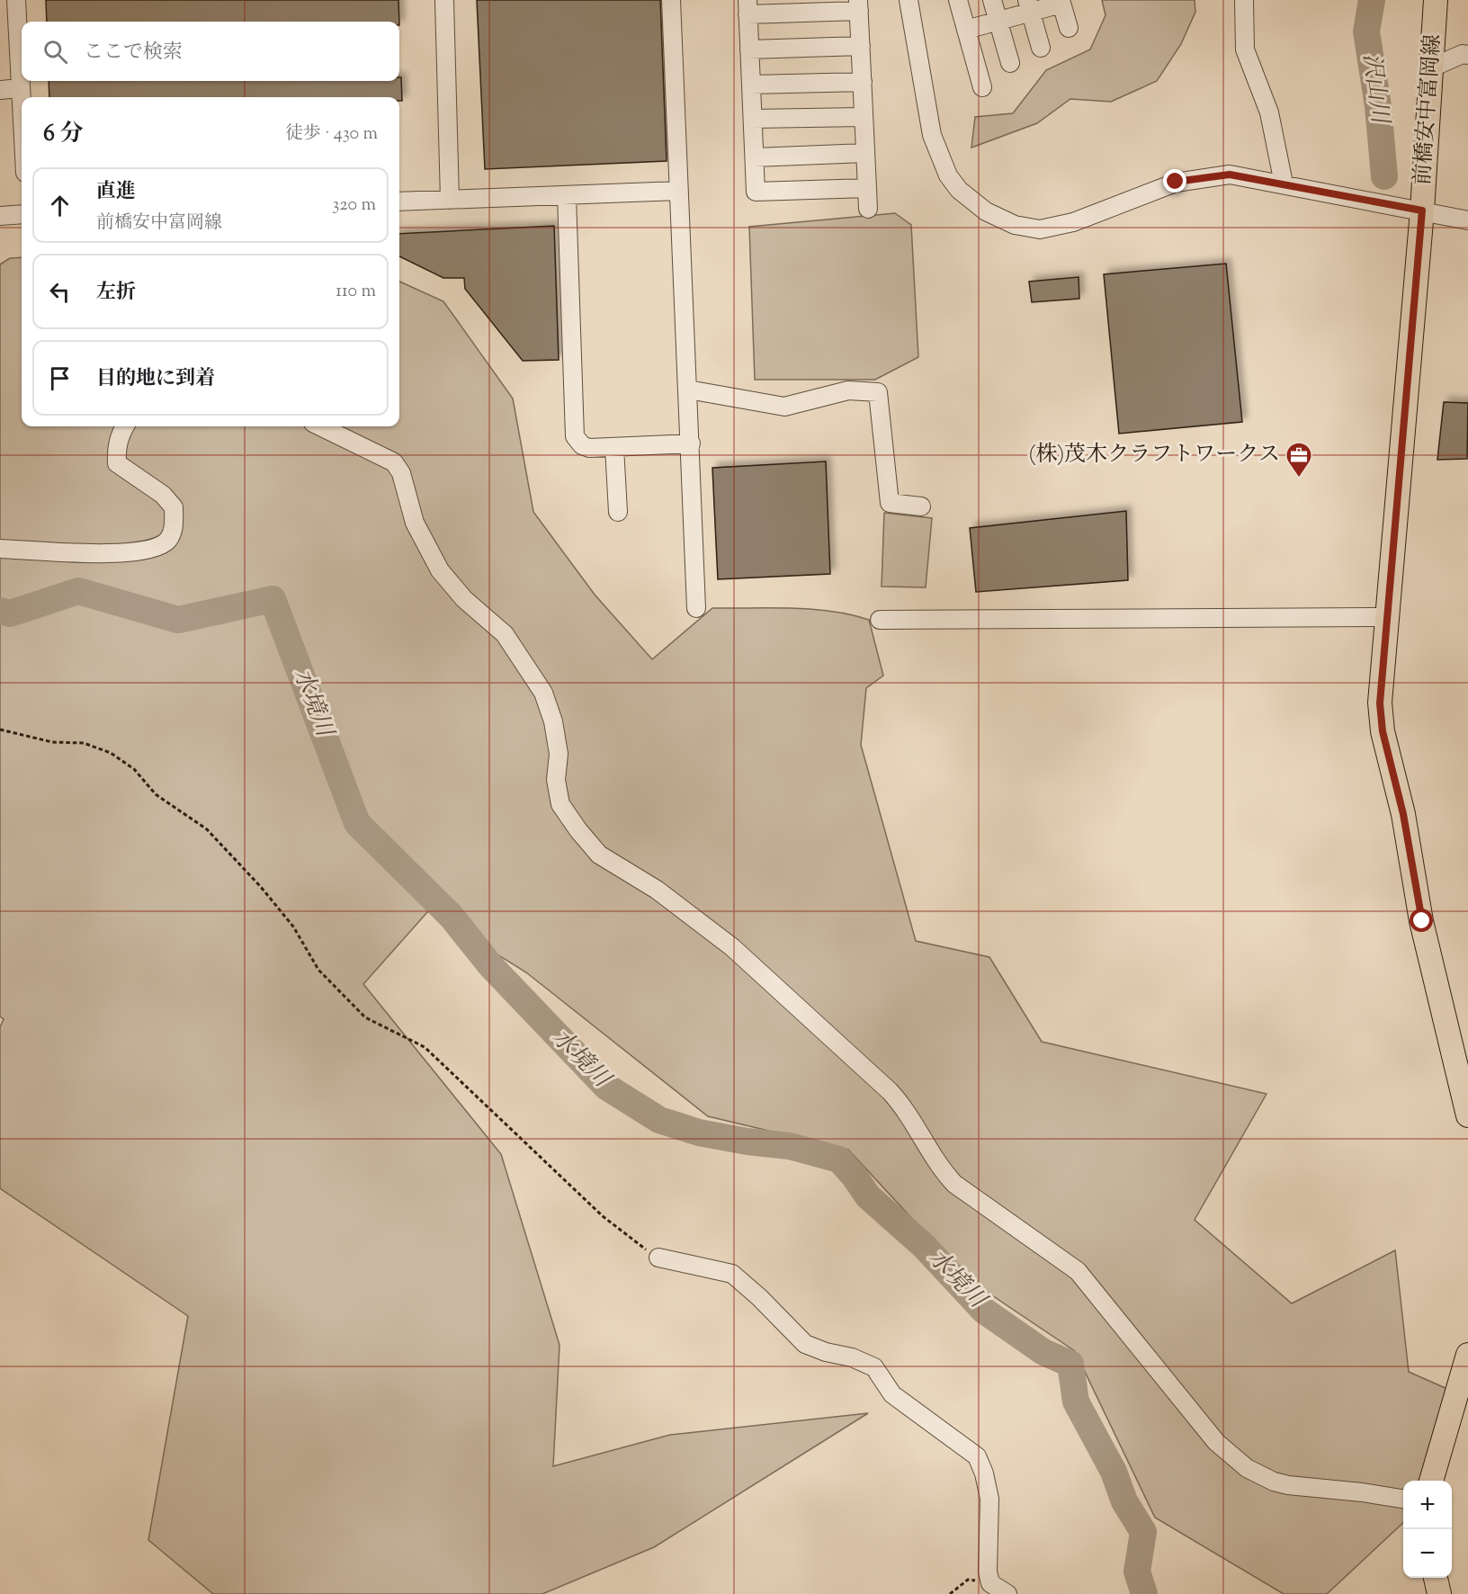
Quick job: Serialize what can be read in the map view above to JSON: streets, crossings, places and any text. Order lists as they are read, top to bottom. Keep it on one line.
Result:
{"streets":{"main road":["前橋安中富岡線"]},"water":["沢山川","水境川"],"places":{"office":["(株)茂木クラフトワークス"]},"page":{"search":"ここで検索","heading":["6 分","徒歩 · 430 m"],"list":[["直進","前橋安中富岡線","320 m"],["左折","110 m"],"目的地に到着"],"map_buttons":["+","−"]}}
